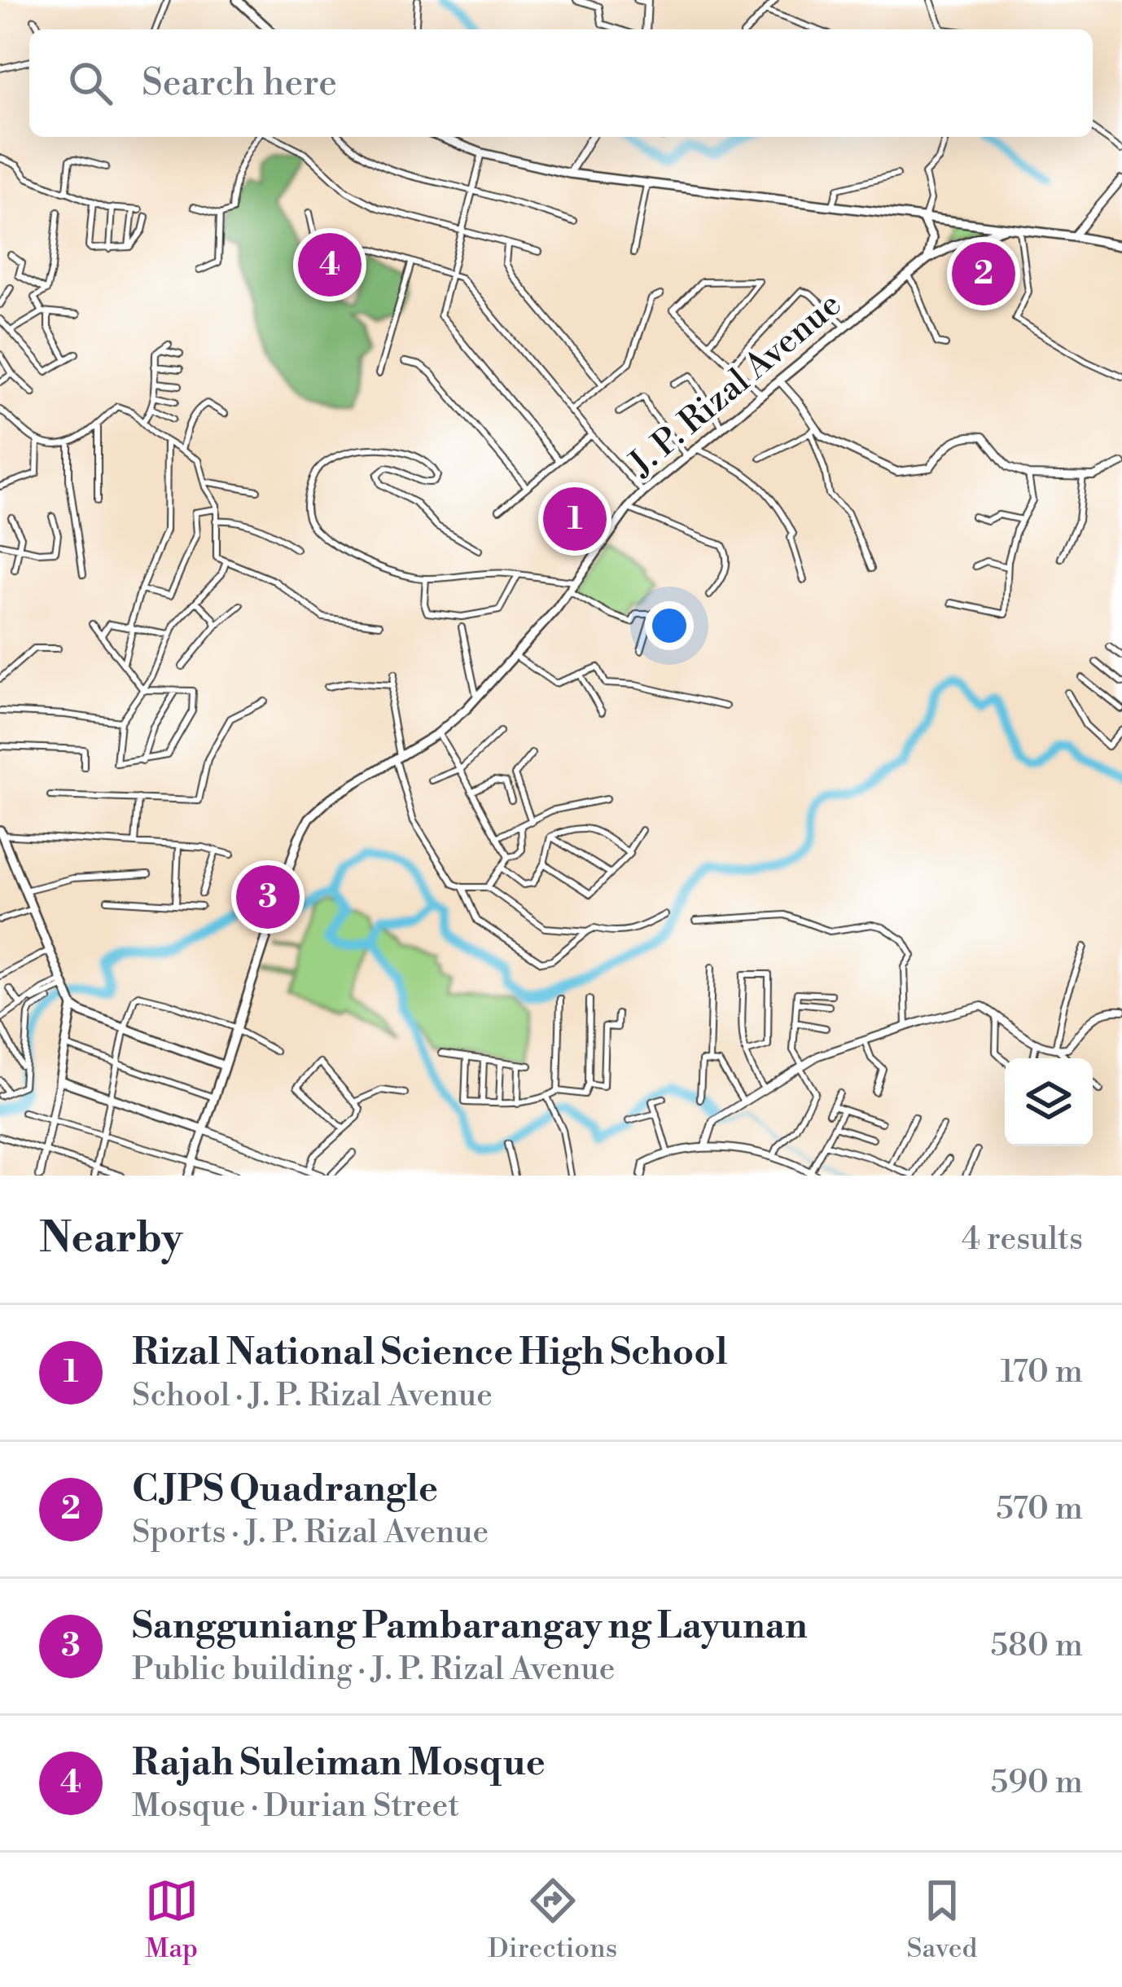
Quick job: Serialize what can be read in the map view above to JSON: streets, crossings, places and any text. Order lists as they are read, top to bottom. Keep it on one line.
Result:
{"streets":{"main road":["J. P. Rizal Avenue"]},"page":{"search":"Search here","pins":["4","2","1","3"],"heading":["Nearby","4 results"],"list":[{"mark":"1","name":"Rizal National Science High School","note":"School · J. P. Rizal Avenue","value":"170 m"},{"mark":"2","name":"CJPS Quadrangle","note":"Sports · J. P. Rizal Avenue","value":"570 m"},{"mark":"3","name":"Sangguniang Pambarangay ng Layunan","note":"Public building · J. P. Rizal Avenue","value":"580 m"},{"mark":"4","name":"Rajah Suleiman Mosque","note":"Mosque · Durian Street","value":"590 m"}],"nav":["Map","Directions","Saved"]}}
